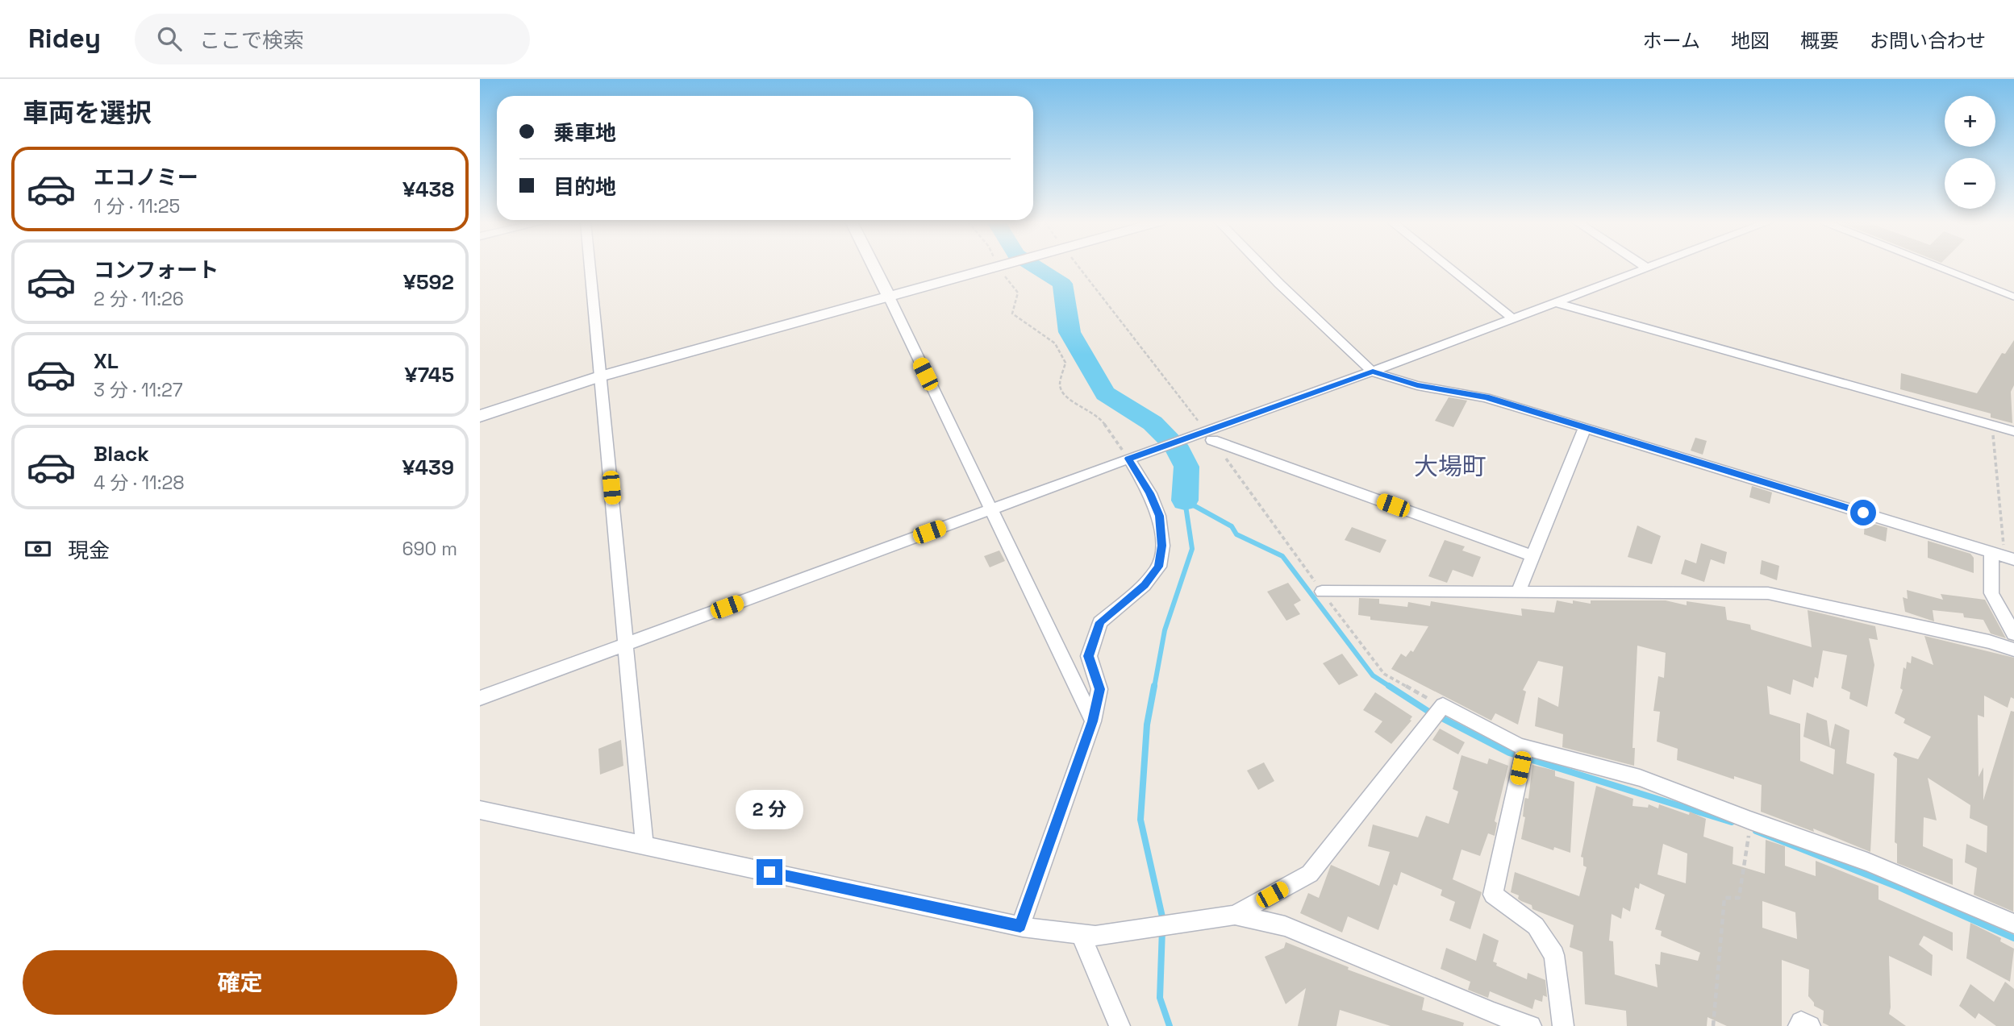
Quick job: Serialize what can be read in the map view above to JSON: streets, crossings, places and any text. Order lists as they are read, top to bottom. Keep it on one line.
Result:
{"districts":["大場町"],"page":{"header":"Ridey","search":"ここで検索","nav":["ホーム","地図","概要","お問い合わせ"],"heading":"車両を選択","map_buttons":["+","−"],"banner":["乗車地","目的地"],"list":[{"name":"エコノミー","note":"1 分 · 11:25","value":"¥438"},{"name":"コンフォート","note":"2 分 · 11:26","value":"¥592"},{"name":"XL","note":"3 分 · 11:27","value":"¥745"},{"name":"Black","note":"4 分 · 11:28","value":"¥439"}],"pay":["現金","690 m"],"bubble":"2 分","buttons":"確定"}}
